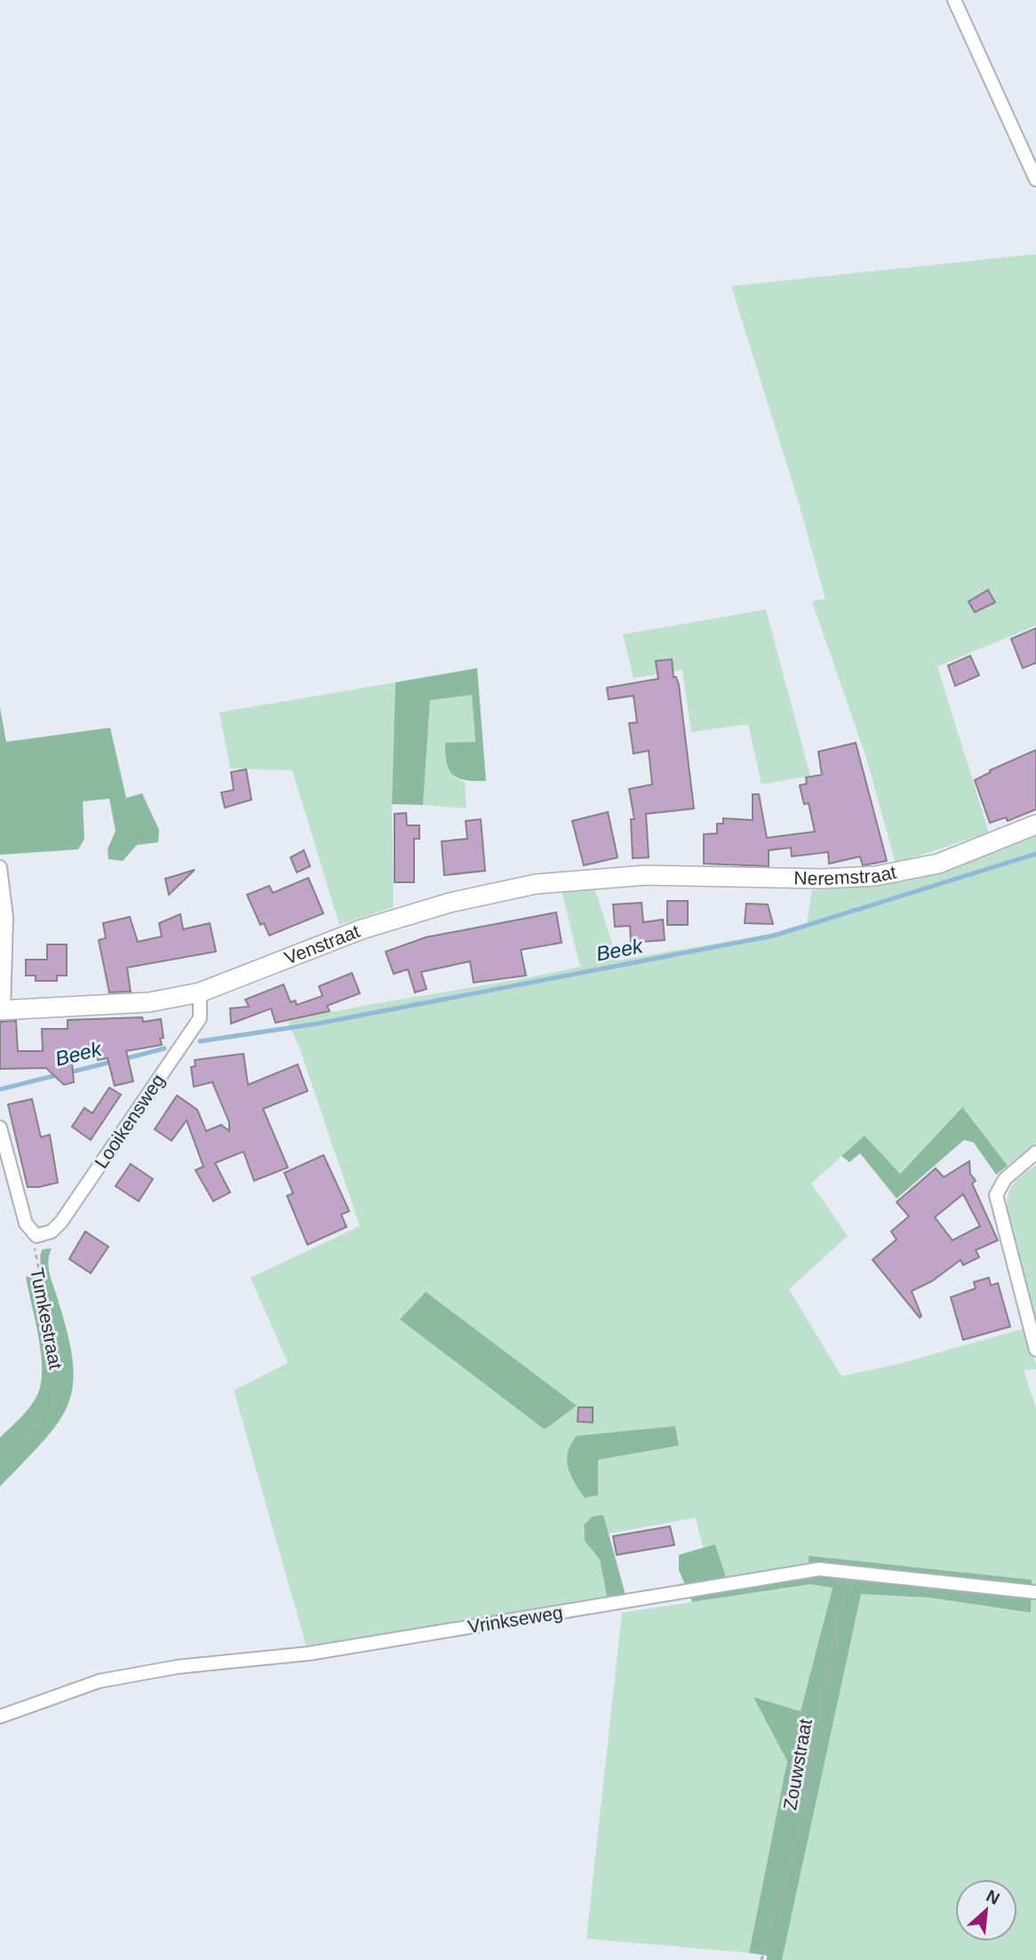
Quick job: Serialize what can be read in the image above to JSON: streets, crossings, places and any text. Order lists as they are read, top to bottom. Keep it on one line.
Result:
{"streets":{"street":["Neremstraat","Venstraat","Looikensweg","Vrinkseweg"],"path":["Tumkestraat","Zouwstraat"]},"crossings":[["Neremstraat","Venstraat"],["Venstraat","Looikensweg"],["Looikensweg","Tumkestraat"],["Vrinkseweg","Zouwstraat"]],"water":["Beek"],"north":"top right"}
